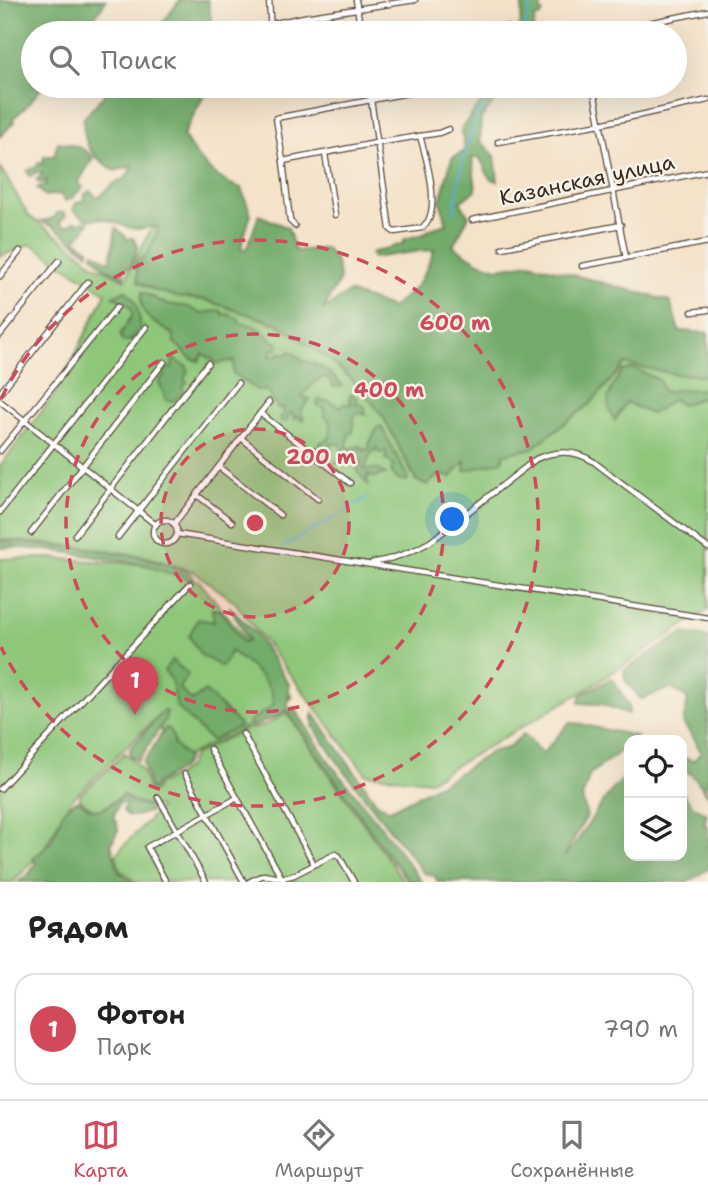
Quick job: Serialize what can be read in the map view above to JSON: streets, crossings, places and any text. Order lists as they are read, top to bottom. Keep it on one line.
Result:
{"streets":{"street":["Казанская улица"]},"page":{"search":"Поиск","pins":"1","heading":"Рядом","list":[{"mark":"1","name":"Фотон","note":"Парк","value":"790 m"}],"nav":["Карта","Маршрут","Сохранённые"]},"rings":["600 m","400 m","200 m"]}
